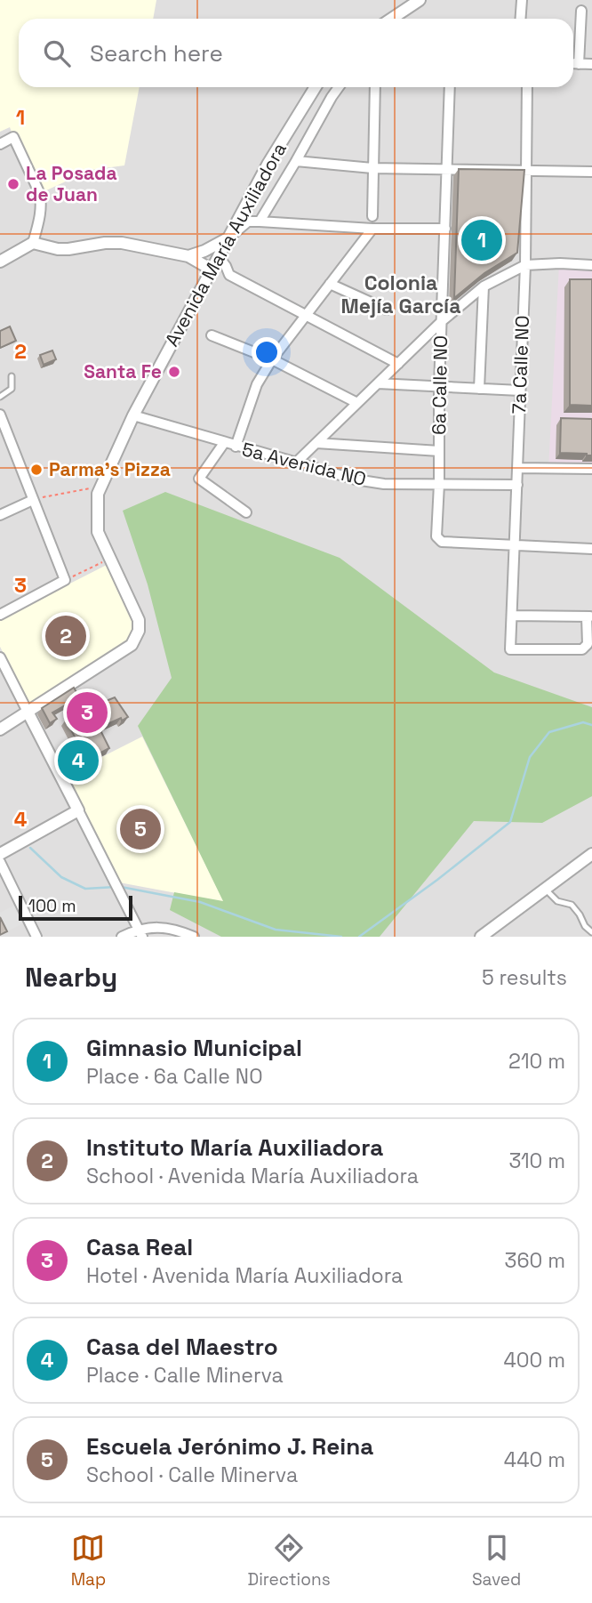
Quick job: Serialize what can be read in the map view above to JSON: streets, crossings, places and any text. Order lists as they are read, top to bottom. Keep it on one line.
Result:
{"streets":{"street":["Avenida María Auxiliadora","7a Calle NO","6a Calle NO","5a Avenida NO"]},"crossings":[["Avenida María Auxiliadora","5a Avenida NO"],["7a Calle NO","6a Calle NO"],["7a Calle NO","5a Avenida NO"],["6a Calle NO","5a Avenida NO"]],"districts":["Colonia Mejía García"],"places":["La Posada de Juan","Santa Fe","Parma's Pizza"],"scale_bar":"100 m","page":{"search":"Search here","pins":["1","2","3","4","5"],"scale":"100 m","heading":["Nearby","5 results"],"list":[{"mark":"1","name":"Gimnasio Municipal","note":"Place · 6a Calle NO","value":"210 m"},{"mark":"2","name":"Instituto María Auxiliadora","note":"School · Avenida María Auxiliadora","value":"310 m"},{"mark":"3","name":"Casa Real","note":"Hotel · Avenida María Auxiliadora","value":"360 m"},{"mark":"4","name":"Casa del Maestro","note":"Place · Calle Minerva","value":"400 m"},{"mark":"5","name":"Escuela Jerónimo J. Reina","note":"School · Calle Minerva","value":"440 m"}],"nav":["Map","Directions","Saved"]},"grid":{"rows":["1","2","3","4"]}}
